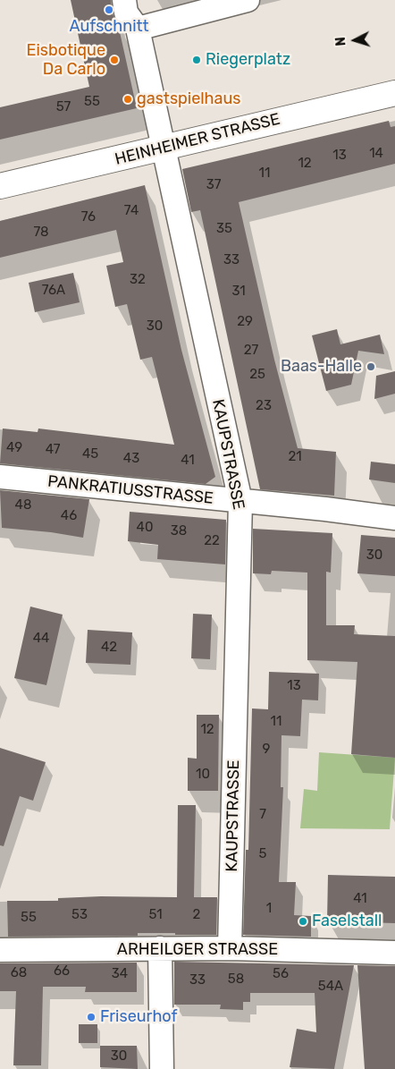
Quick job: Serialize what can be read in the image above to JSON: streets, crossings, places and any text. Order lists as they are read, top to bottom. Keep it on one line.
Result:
{"streets":{"street":["HEINHEIMER STRASSE","KAUPSTRASSE","PANKRATIUSSTRASSE","ARHEILGER STRASSE"]},"crossings":[["HEINHEIMER STRASSE","KAUPSTRASSE"],["KAUPSTRASSE","PANKRATIUSSTRASSE"],["KAUPSTRASSE","ARHEILGER STRASSE"]],"places":["Aufschnitt","Eisbotique Da Carlo","Riegerplatz","gastspielhaus","Baas-Halle","Faselstall","Friseurhof"],"house_numbers":["55","57","14","13","12","11","37","74","76","35","78","33","32","76A","31","29","30","27","25","23","49","47","45","21","43","41","48","46","40","38","22","30","44","42","13","11","12","9","10","7","5","41","1","53","51","2","55","66","68","34","56","58","33","54A","30"],"north":"left"}
